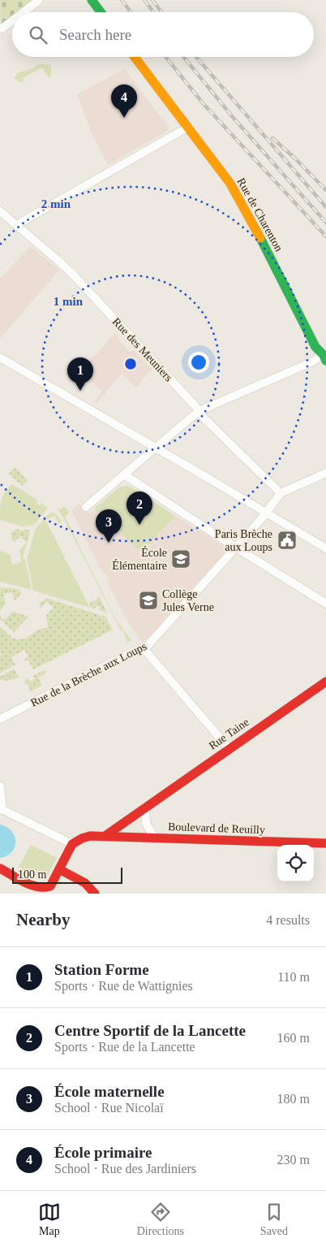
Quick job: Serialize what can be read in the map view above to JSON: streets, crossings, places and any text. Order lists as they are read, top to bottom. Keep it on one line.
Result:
{"streets":{"main road":["Rue de Charenton","Rue Taine","Boulevard de Reuilly"],"street":["Rue des Meuniers","Rue de la Brèche aux Loups"]},"crossings":[["Rue des Meuniers","Rue de la Brèche aux Loups"],["Rue Taine","Boulevard de Reuilly"]],"places":{"public building":["Paris Brèche aux Loups"],"school or university":["École Élémentaire","Collège Jules Verne"]},"scale_bar":"100 m","page":{"search":"Search here","pins":["4","1","2","3"],"scale":"100 m","heading":["Nearby","4 results"],"list":[{"mark":"1","name":"Station Forme","note":"Sports · Rue de Wattignies","value":"110 m"},{"mark":"2","name":"Centre Sportif de la Lancette","note":"Sports · Rue de la Lancette","value":"160 m"},{"mark":"3","name":"École maternelle","note":"School · Rue Nicolaï","value":"180 m"},{"mark":"4","name":"École primaire","note":"School · Rue des Jardiniers","value":"230 m"}],"nav":["Map","Directions","Saved"]},"rings":["2 min","1 min"]}
